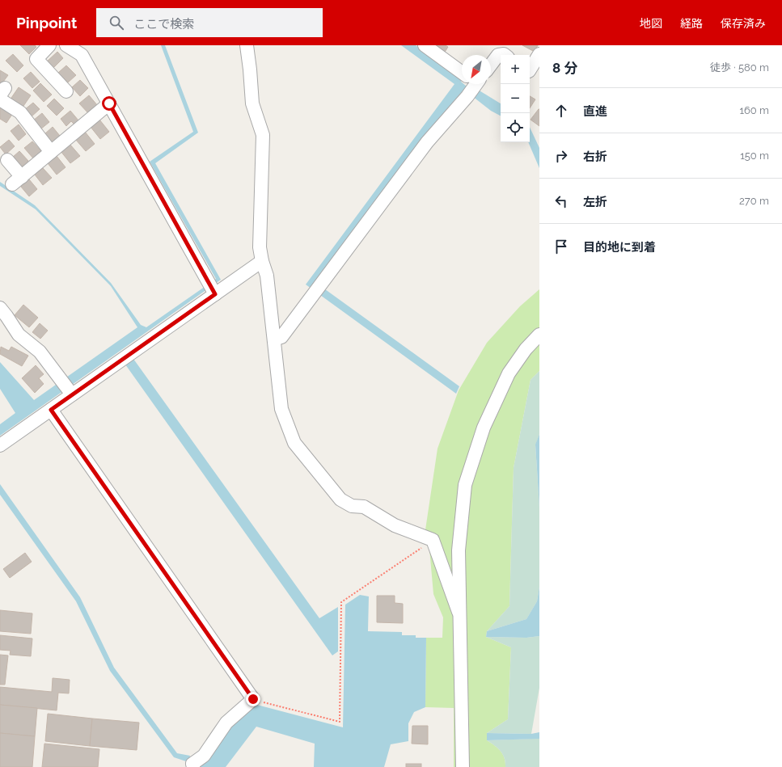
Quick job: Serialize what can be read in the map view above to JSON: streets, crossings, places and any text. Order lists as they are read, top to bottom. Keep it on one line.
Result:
{"north":"bottom left","page":{"header":"Pinpoint","search":"ここで検索","nav":["地図","経路","保存済み"],"heading":["8 分","徒歩 · 580 m"],"map_buttons":["+","−"],"list":[["直進","160 m"],["右折","150 m"],["左折","270 m"],"目的地に到着"]}}
